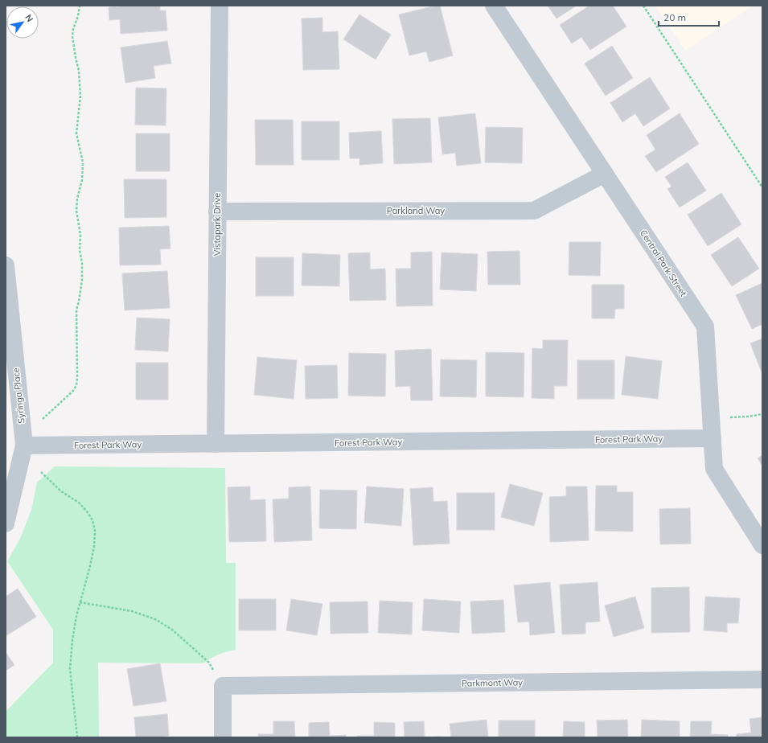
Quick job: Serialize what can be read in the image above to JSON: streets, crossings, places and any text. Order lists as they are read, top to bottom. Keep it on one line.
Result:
{"streets":{"street":["Parkland Way","Vistapark Drive","Central Park Street","Syringa Place","Forest Park Way","Parkmont Way"]},"crossings":[["Parkland Way","Vistapark Drive"],["Parkland Way","Central Park Street"],["Vistapark Drive","Forest Park Way"],["Central Park Street","Forest Park Way"],["Syringa Place","Forest Park Way"]],"scale_bar":"20 m","north":"top right"}
